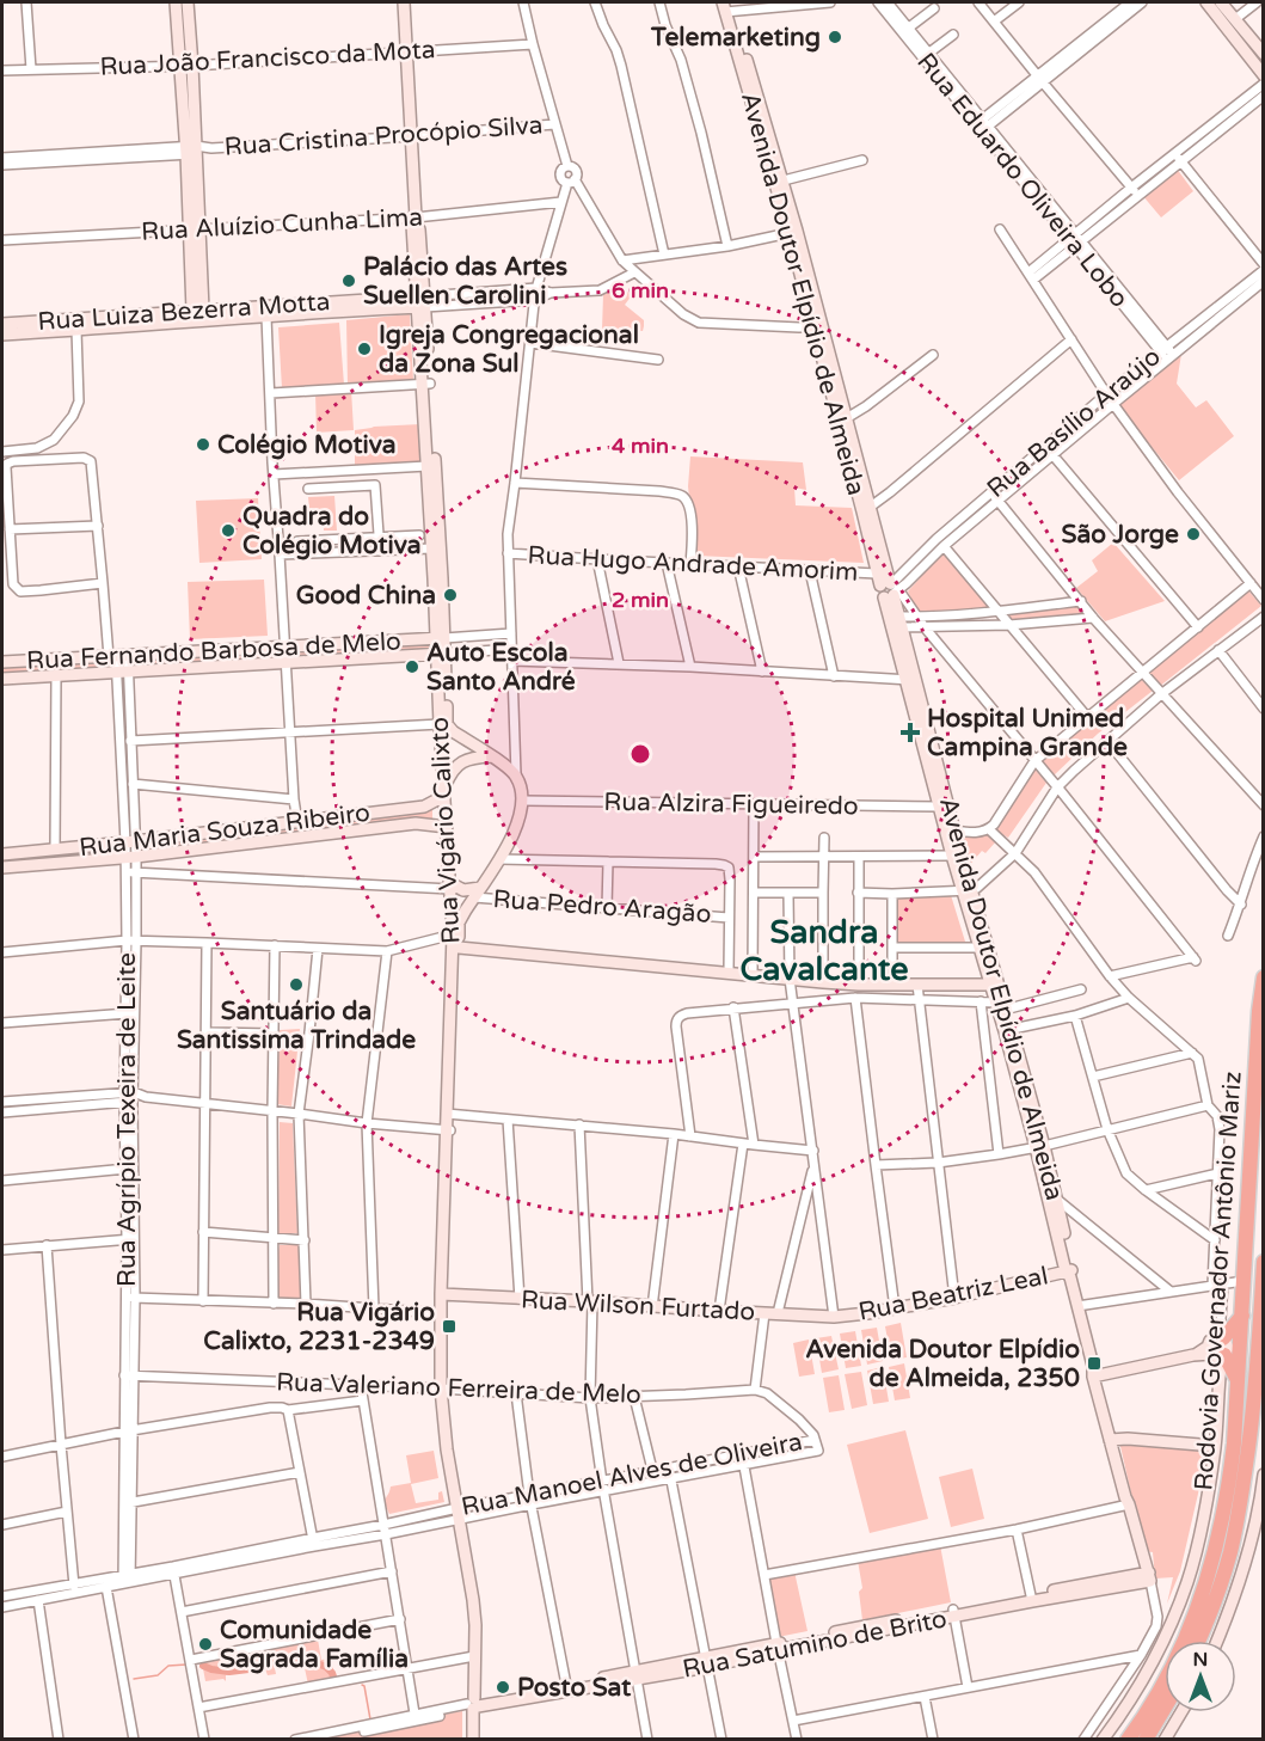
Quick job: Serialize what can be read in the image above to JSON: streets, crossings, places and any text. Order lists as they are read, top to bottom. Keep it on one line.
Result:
{"streets":{"highway":["Rodovia Governador Antônio Mariz"],"main road":["Avenida Doutor Elpídio de Almeida","Rua Luiza Bezerra Motta","Rua Fernando Barbosa de Melo","Rua Maria Souza Ribeiro","Rua Vigário Calixto","Rua Beatriz Leal","Rua Wilson Furtado","Rua Satumino de Brito"],"street":["Rua João Francisco da Mota","Rua Cristina Procópio Silva","Rua Eduardo Oliveira Lobo","Rua Aluízio Cunha Lima","Rua Basílio Araújo","Rua Hugo Andrade Amorim","Rua Alzira Figueiredo","Rua Pedro Aragão","Rua Agrípio Texeira de Leite","Rua Valeriano Ferreira de Melo","Rua Manoel Alves de Oliveira"]},"crossings":[["Rua João Francisco da Mota","Rua Vigário Calixto"],["Rua Cristina Procópio Silva","Rua Vigário Calixto"],["Rua Eduardo Oliveira Lobo","Rua Basílio Araújo"],["Rua Aluízio Cunha Lima","Rua Vigário Calixto"],["Avenida Doutor Elpídio de Almeida","Rua Basílio Araújo"],["Avenida Doutor Elpídio de Almeida","Rua Hugo Andrade Amorim"],["Avenida Doutor Elpídio de Almeida","Rua Alzira Figueiredo"],["Avenida Doutor Elpídio de Almeida","Rua Beatriz Leal"],["Avenida Doutor Elpídio de Almeida","Rua Satumino de Brito"],["Rua Luiza Bezerra Motta","Rua Vigário Calixto"],["Rua Fernando Barbosa de Melo","Rua Vigário Calixto"],["Rua Fernando Barbosa de Melo","Rua Agrípio Texeira de Leite"],["Rua Alzira Figueiredo","Rua Vigário Calixto"],["Rua Maria Souza Ribeiro","Rua Vigário Calixto"],["Rua Maria Souza Ribeiro","Rua Agrípio Texeira de Leite"],["Rua Vigário Calixto","Rua Pedro Aragão"],["Rua Vigário Calixto","Rua Wilson Furtado"],["Rua Vigário Calixto","Rua Valeriano Ferreira de Melo"],["Rua Vigário Calixto","Rua Manoel Alves de Oliveira"],["Rua Vigário Calixto","Rua Satumino de Brito"],["Rua Agrípio Texeira de Leite","Rua Valeriano Ferreira de Melo"],["Rua Agrípio Texeira de Leite","Rua Manoel Alves de Oliveira"],["Rua Beatriz Leal","Rua Wilson Furtado"],["Rua Valeriano Ferreira de Melo","Rua Manoel Alves de Oliveira"]],"districts":["Sandra Cavalcante"],"places":{"other":["Telemarketing","Palácio das Artes Suellen Carolini","Igreja Congregacional da Zona Sul","Colégio Motiva","Quadra do Colégio Motiva","São Jorge","Good China","Auto Escola Santo André","Santuário da Santissima Trindade","Comunidade Sagrada Família","Posto Sat"],"health":["Hospital Unimed Campina Grande"],"transit":["Rua Vigário Calixto, 2231-2349","Avenida Doutor Elpídio de Almeida, 2350"]},"north":"top","rings":["6 min","4 min","2 min"]}
